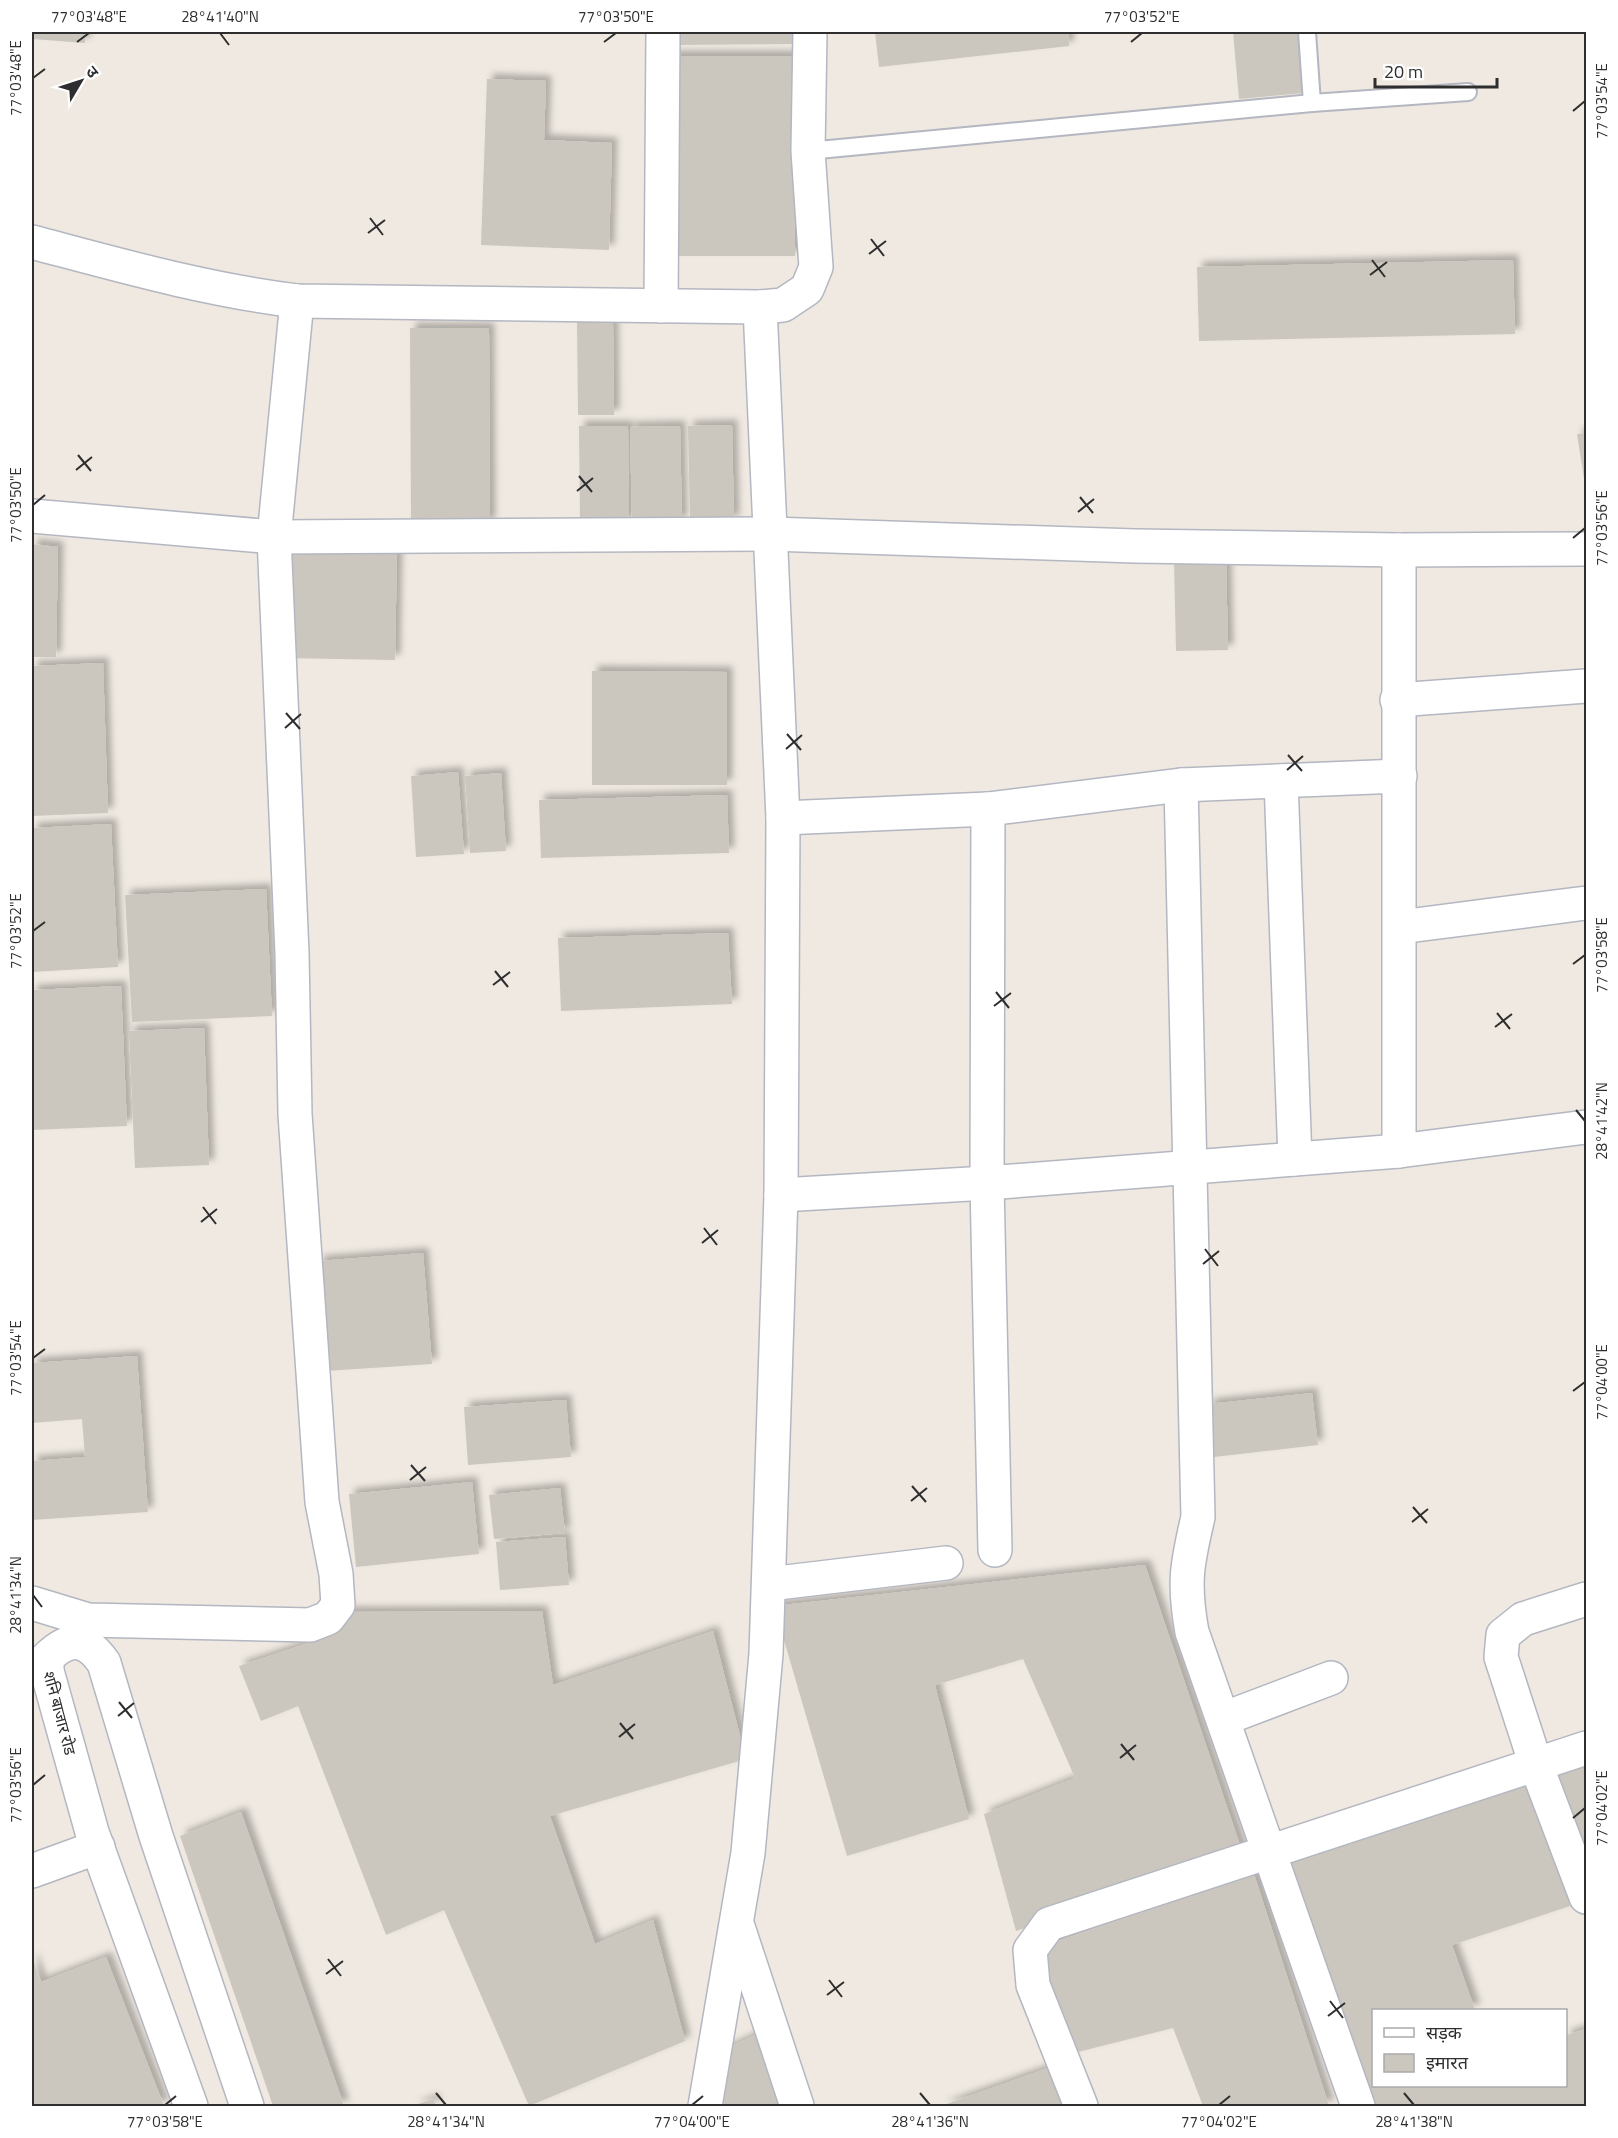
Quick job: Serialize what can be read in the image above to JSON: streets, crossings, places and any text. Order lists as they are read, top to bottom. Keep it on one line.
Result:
{"streets":{"street":["शनि बाजार रोड"]},"legend":["सड़क","इमारत"],"scale_bar":"20 m","north":"top right","coordinates":["77°03'48\"E","28°41'40\"N","77°03'50\"E","77°03'52\"E","77°03'54\"E","77°03'56\"E","77°03'58\"E","28°41'42\"N","77°04'00\"E","28°41'34\"N","77°04'02\"E","28°41'36\"N","28°41'38\"N"]}
